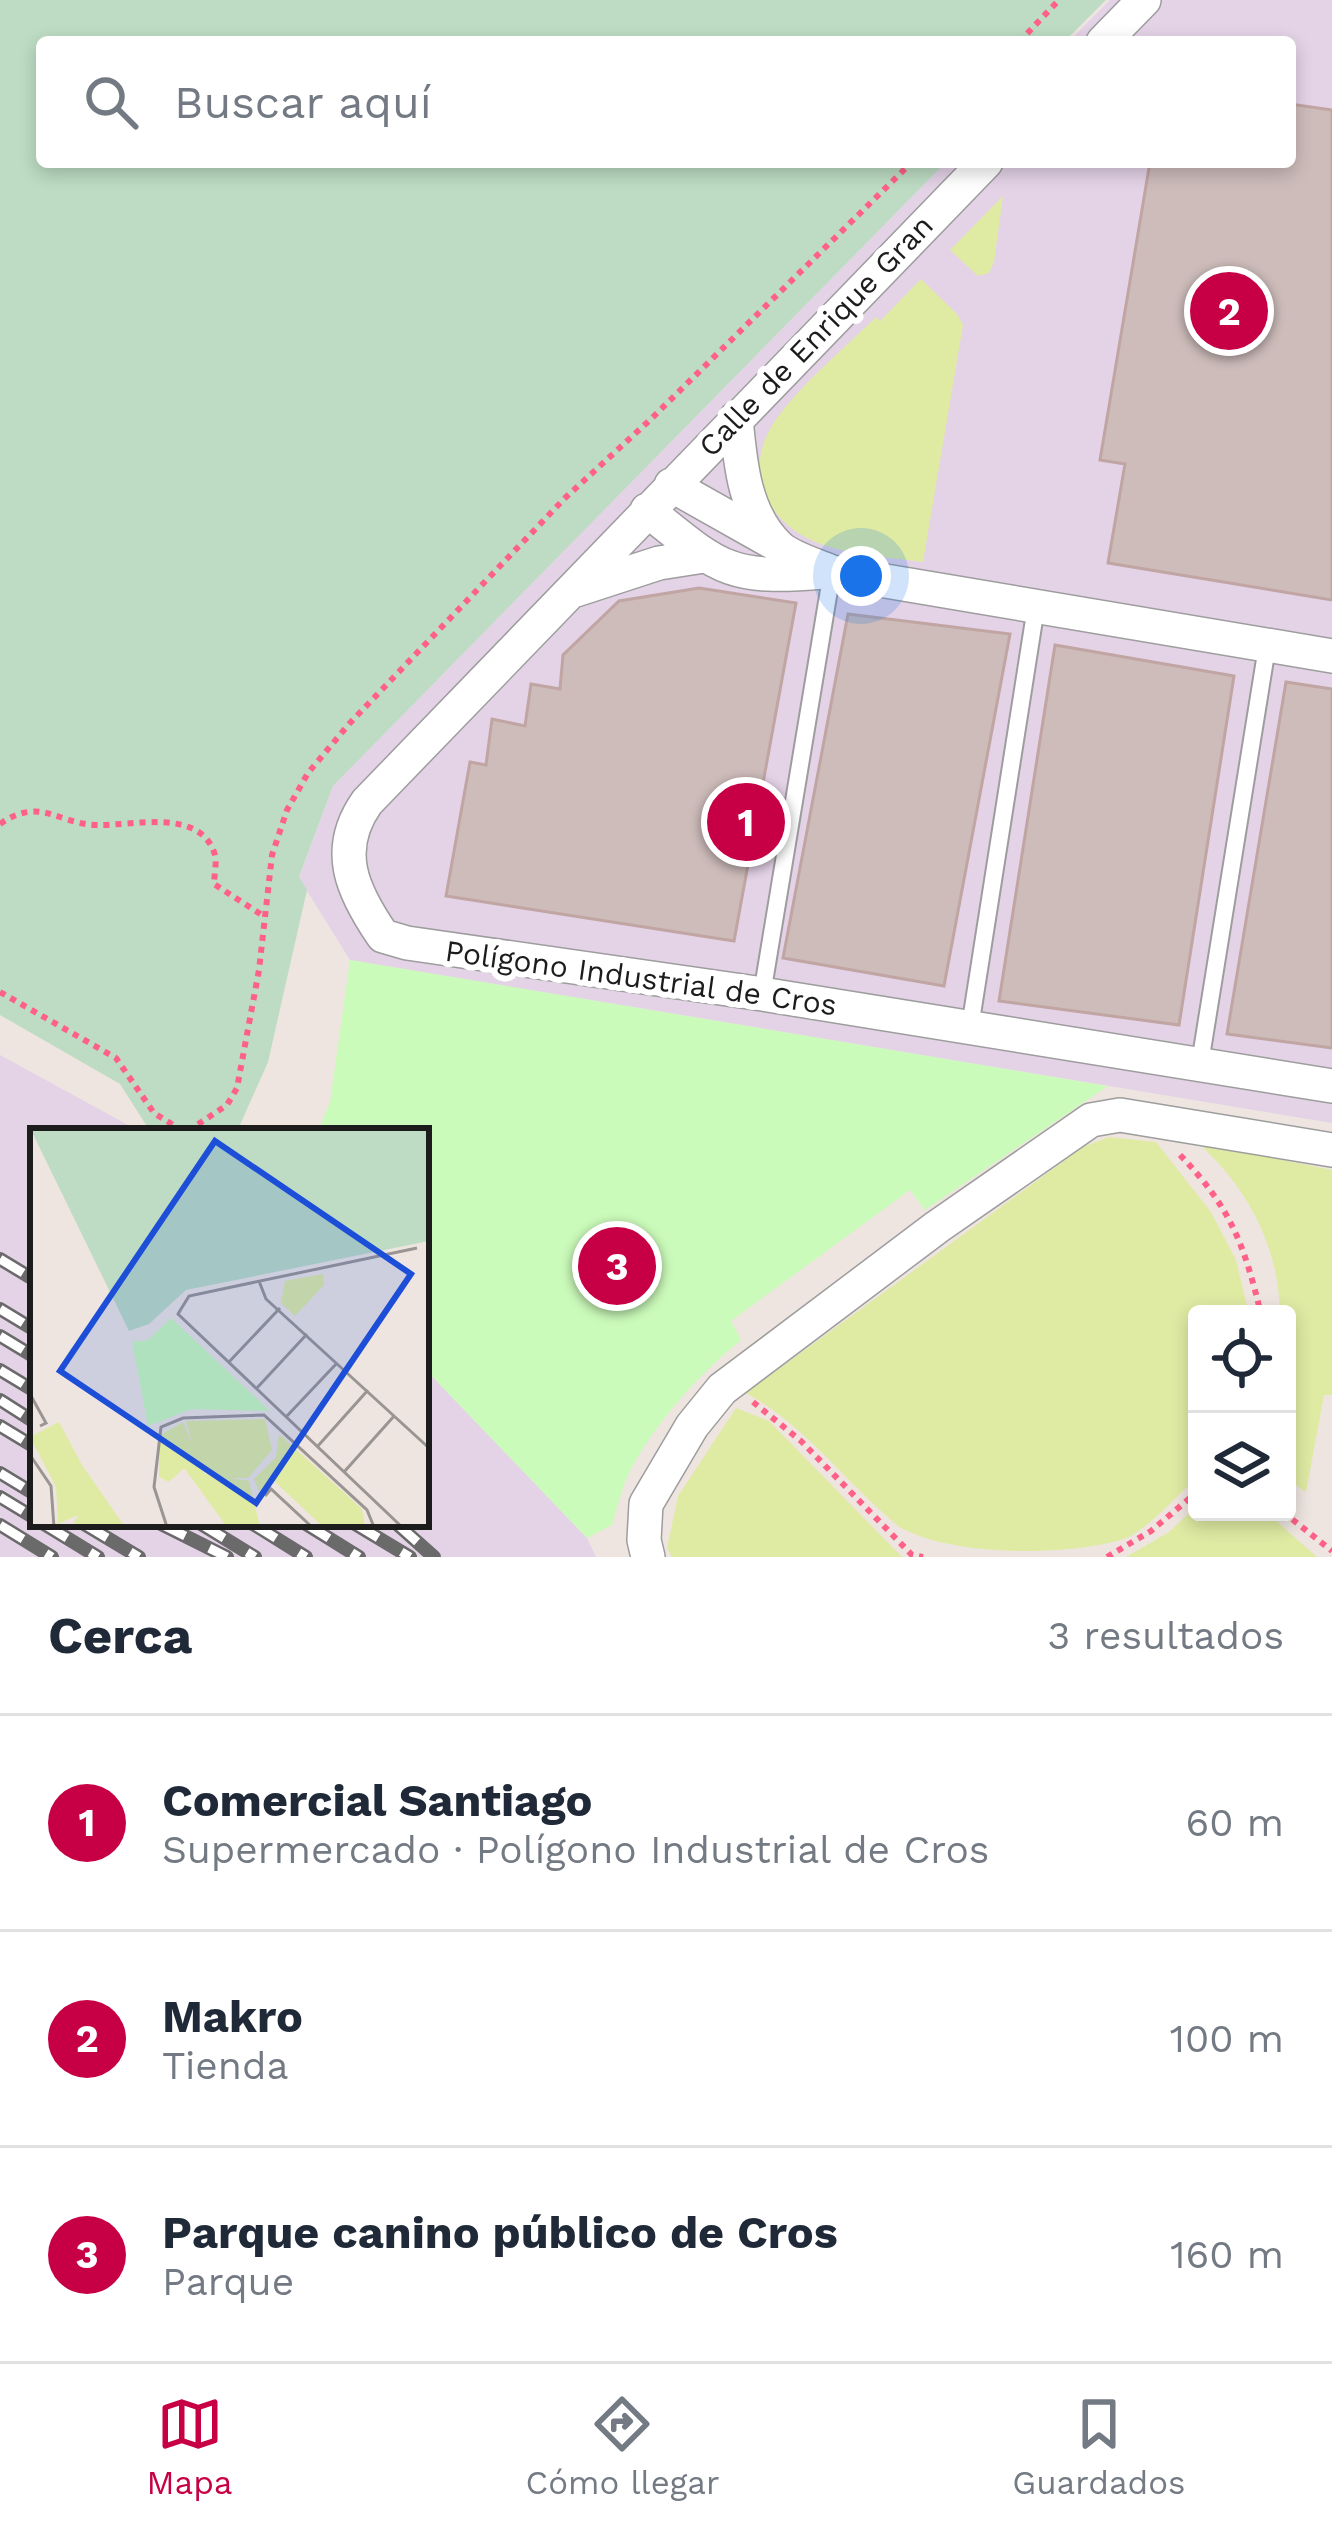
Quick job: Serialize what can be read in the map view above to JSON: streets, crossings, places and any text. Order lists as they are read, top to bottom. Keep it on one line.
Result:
{"streets":{"street":["Calle de Enrique Gran","Polígono Industrial de Cros"]},"crossings":[["Calle de Enrique Gran","Polígono Industrial de Cros"]],"page":{"search":"Buscar aquí","pins":["2","1","3"],"heading":["Cerca","3 resultados"],"list":[{"mark":"1","name":"Comercial Santiago","note":"Supermercado · Polígono Industrial de Cros","value":"60 m"},{"mark":"2","name":"Makro","note":"Tienda","value":"100 m"},{"mark":"3","name":"Parque canino público de Cros","note":"Parque","value":"160 m"}],"nav":["Mapa","Cómo llegar","Guardados"]}}
